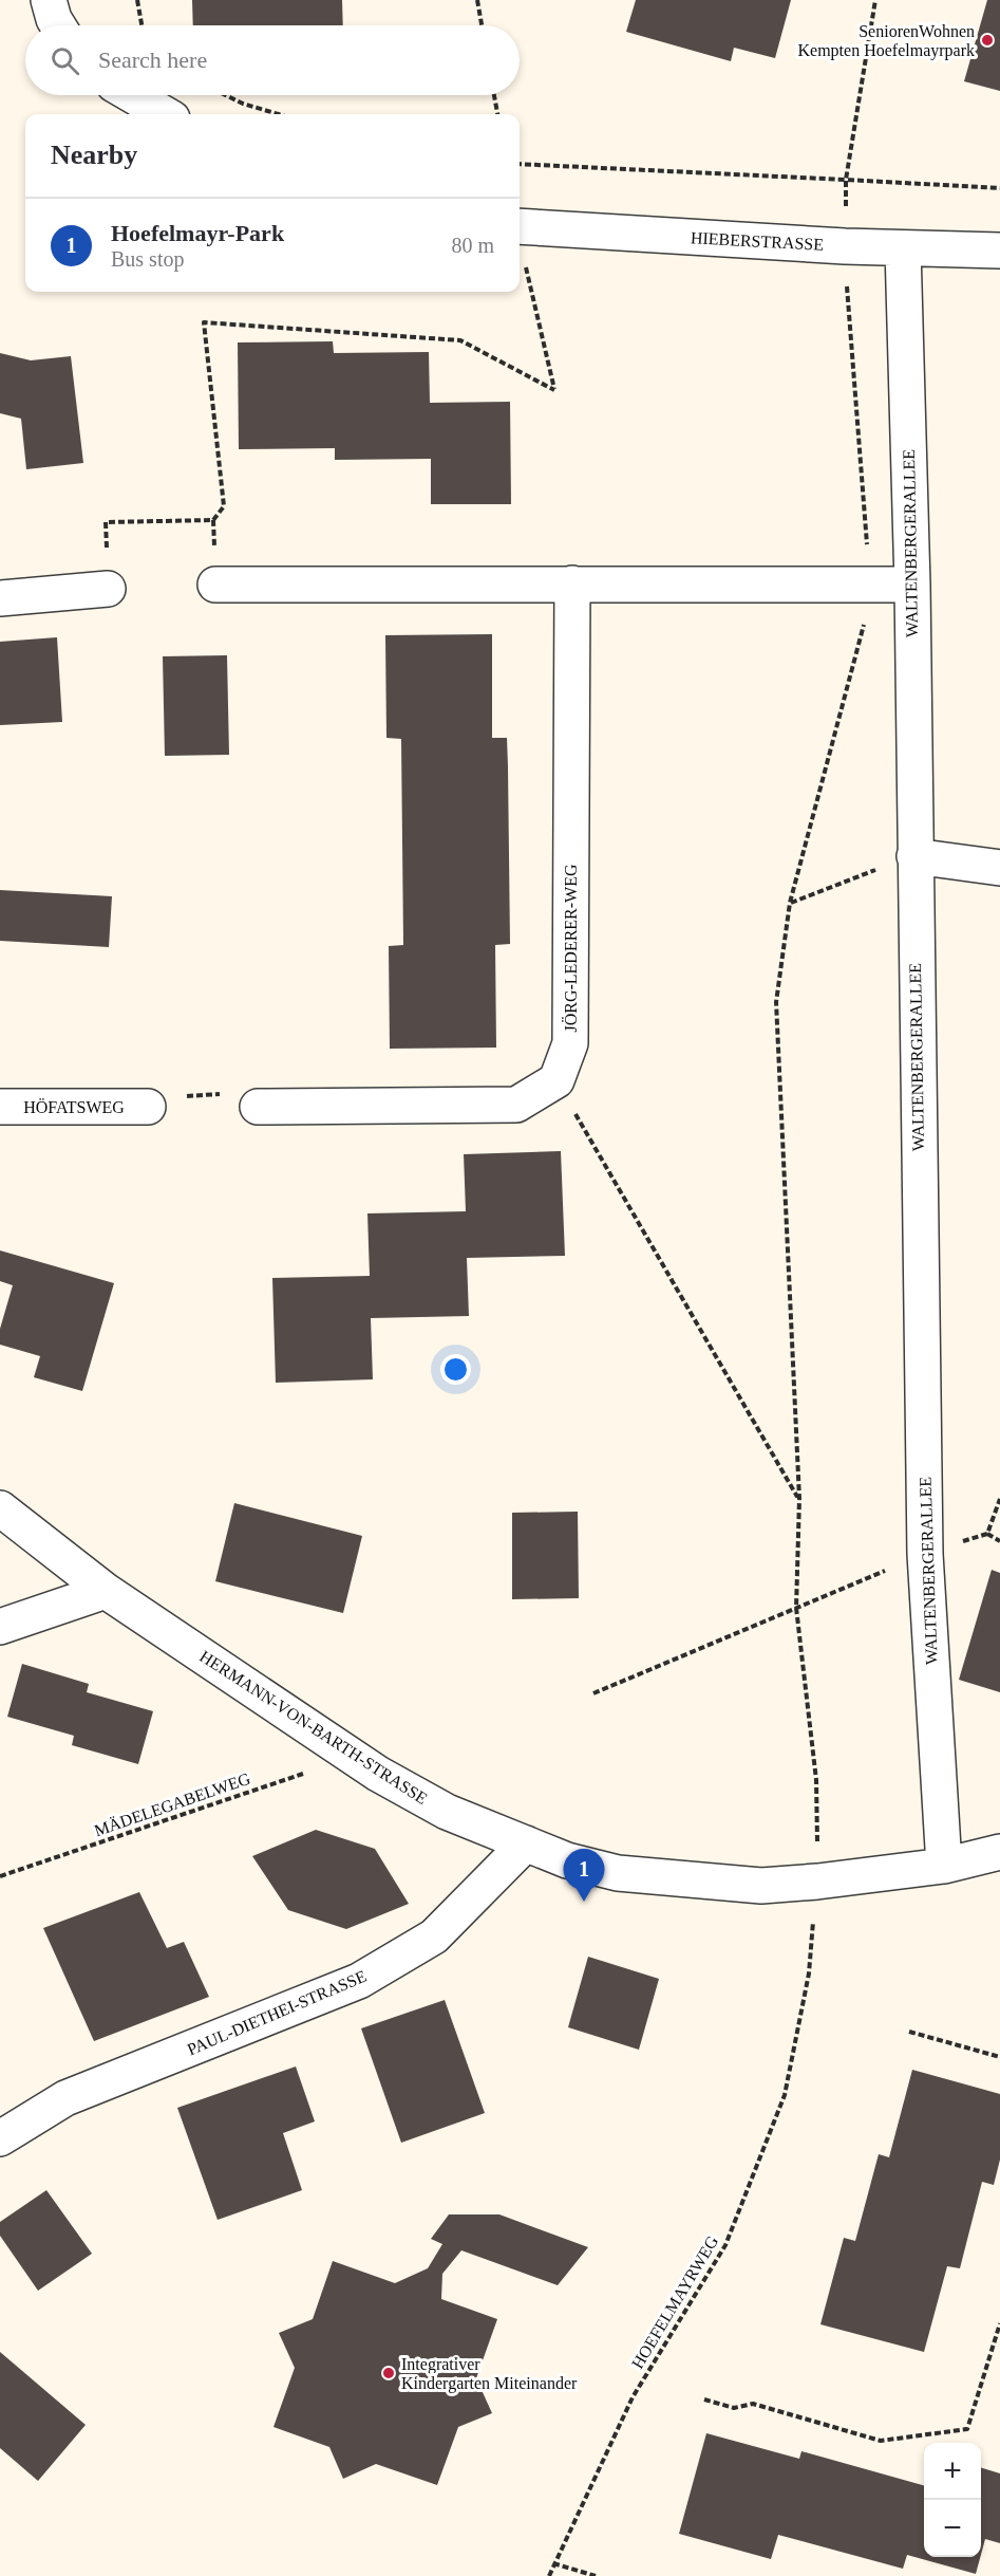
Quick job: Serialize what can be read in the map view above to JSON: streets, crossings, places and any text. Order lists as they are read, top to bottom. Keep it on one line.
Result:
{"streets":{"street":["HIEBERSTRASSE","WALTENBERGERALLEE","JÖRG-LEDERER-WEG","HÖFATSWEG","HERMANN-VON-BARTH-STRASSE","PAUL-DIETHEI-STRASSE"],"path":["MÄDELEGABELWEG","HOEFELMAYRWEG"]},"crossings":[["HIEBERSTRASSE","WALTENBERGERALLEE"],["HIEBERSTRASSE","HOEFELMAYRWEG"],["WALTENBERGERALLEE","HERMANN-VON-BARTH-STRASSE"],["HERMANN-VON-BARTH-STRASSE","MÄDELEGABELWEG"],["HERMANN-VON-BARTH-STRASSE","PAUL-DIETHEI-STRASSE"],["HERMANN-VON-BARTH-STRASSE","HOEFELMAYRWEG"]],"places":["SeniorenWohnen Kempten Hoefelmayrpark","Integrativer Kindergarten Miteinander"],"page":{"search":"Search here","heading":"Nearby","list":[{"mark":"1","name":"Hoefelmayr-Park","note":"Bus stop","value":"80 m"}],"pins":"1","map_buttons":["+","−"]}}
